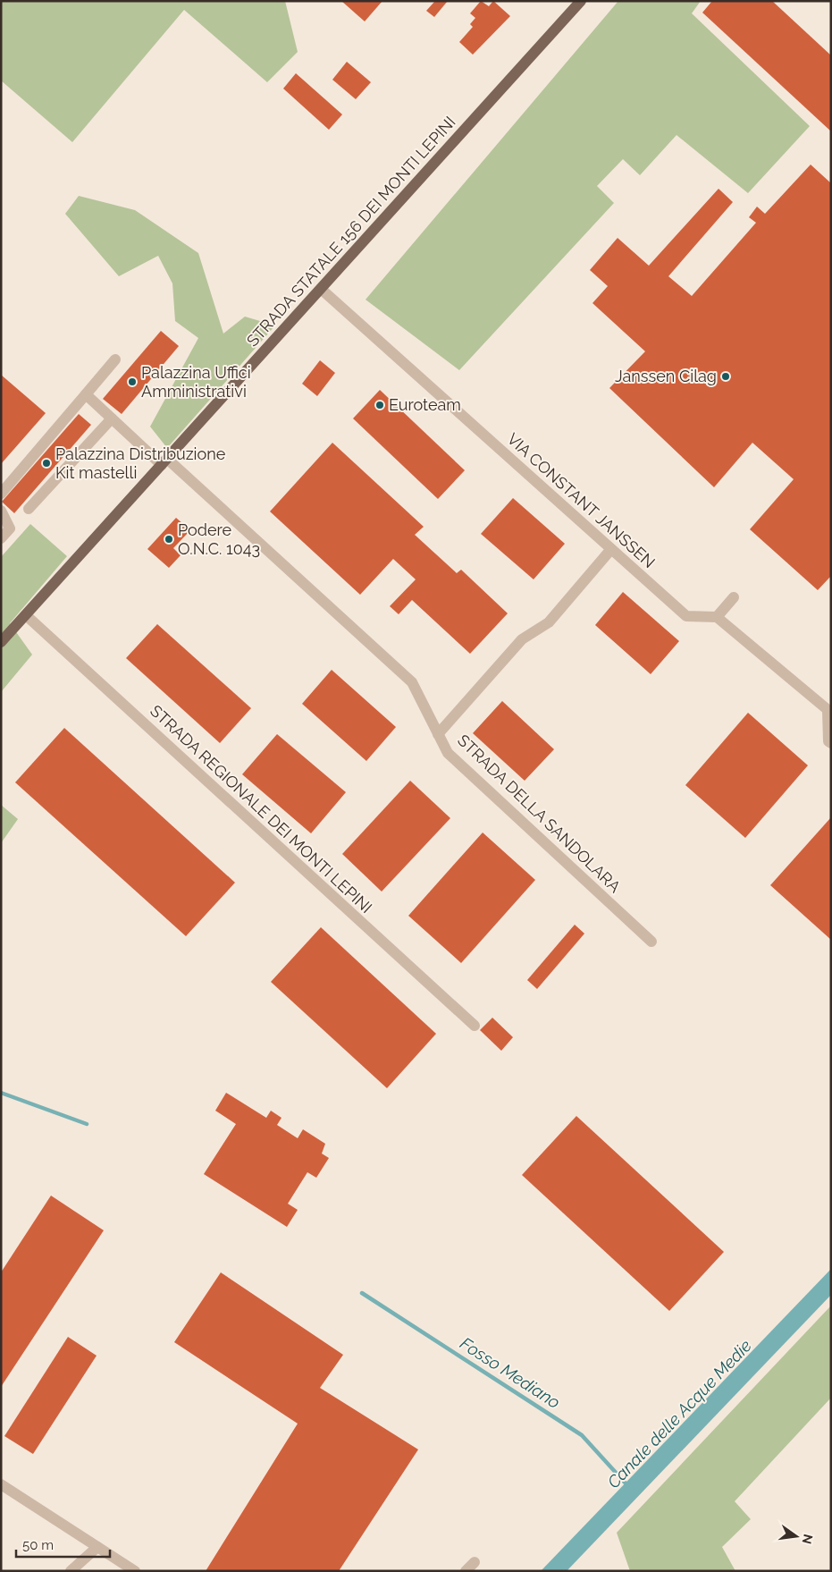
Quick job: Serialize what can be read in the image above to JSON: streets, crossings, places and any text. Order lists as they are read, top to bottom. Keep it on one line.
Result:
{"streets":{"main road":["STRADA STATALE 156 DEI MONTI LEPINI"],"street":["VIA CONSTANT JANSSEN","STRADA REGIONALE DEI MONTI LEPINI","STRADA DELLA SANDOLARA"]},"crossings":[["STRADA STATALE 156 DEI MONTI LEPINI","VIA CONSTANT JANSSEN"],["STRADA STATALE 156 DEI MONTI LEPINI","STRADA REGIONALE DEI MONTI LEPINI"],["STRADA STATALE 156 DEI MONTI LEPINI","STRADA DELLA SANDOLARA"]],"water":["Fosso Mediano","Canale delle Acque Medie"],"places":["Janssen Cilag","Palazzina Uffici Amministrativi","Euroteam","Palazzina Distribuzione Kit mastelli","Podere O.N.C. 1043"],"scale_bar":"50 m","north":"right"}
